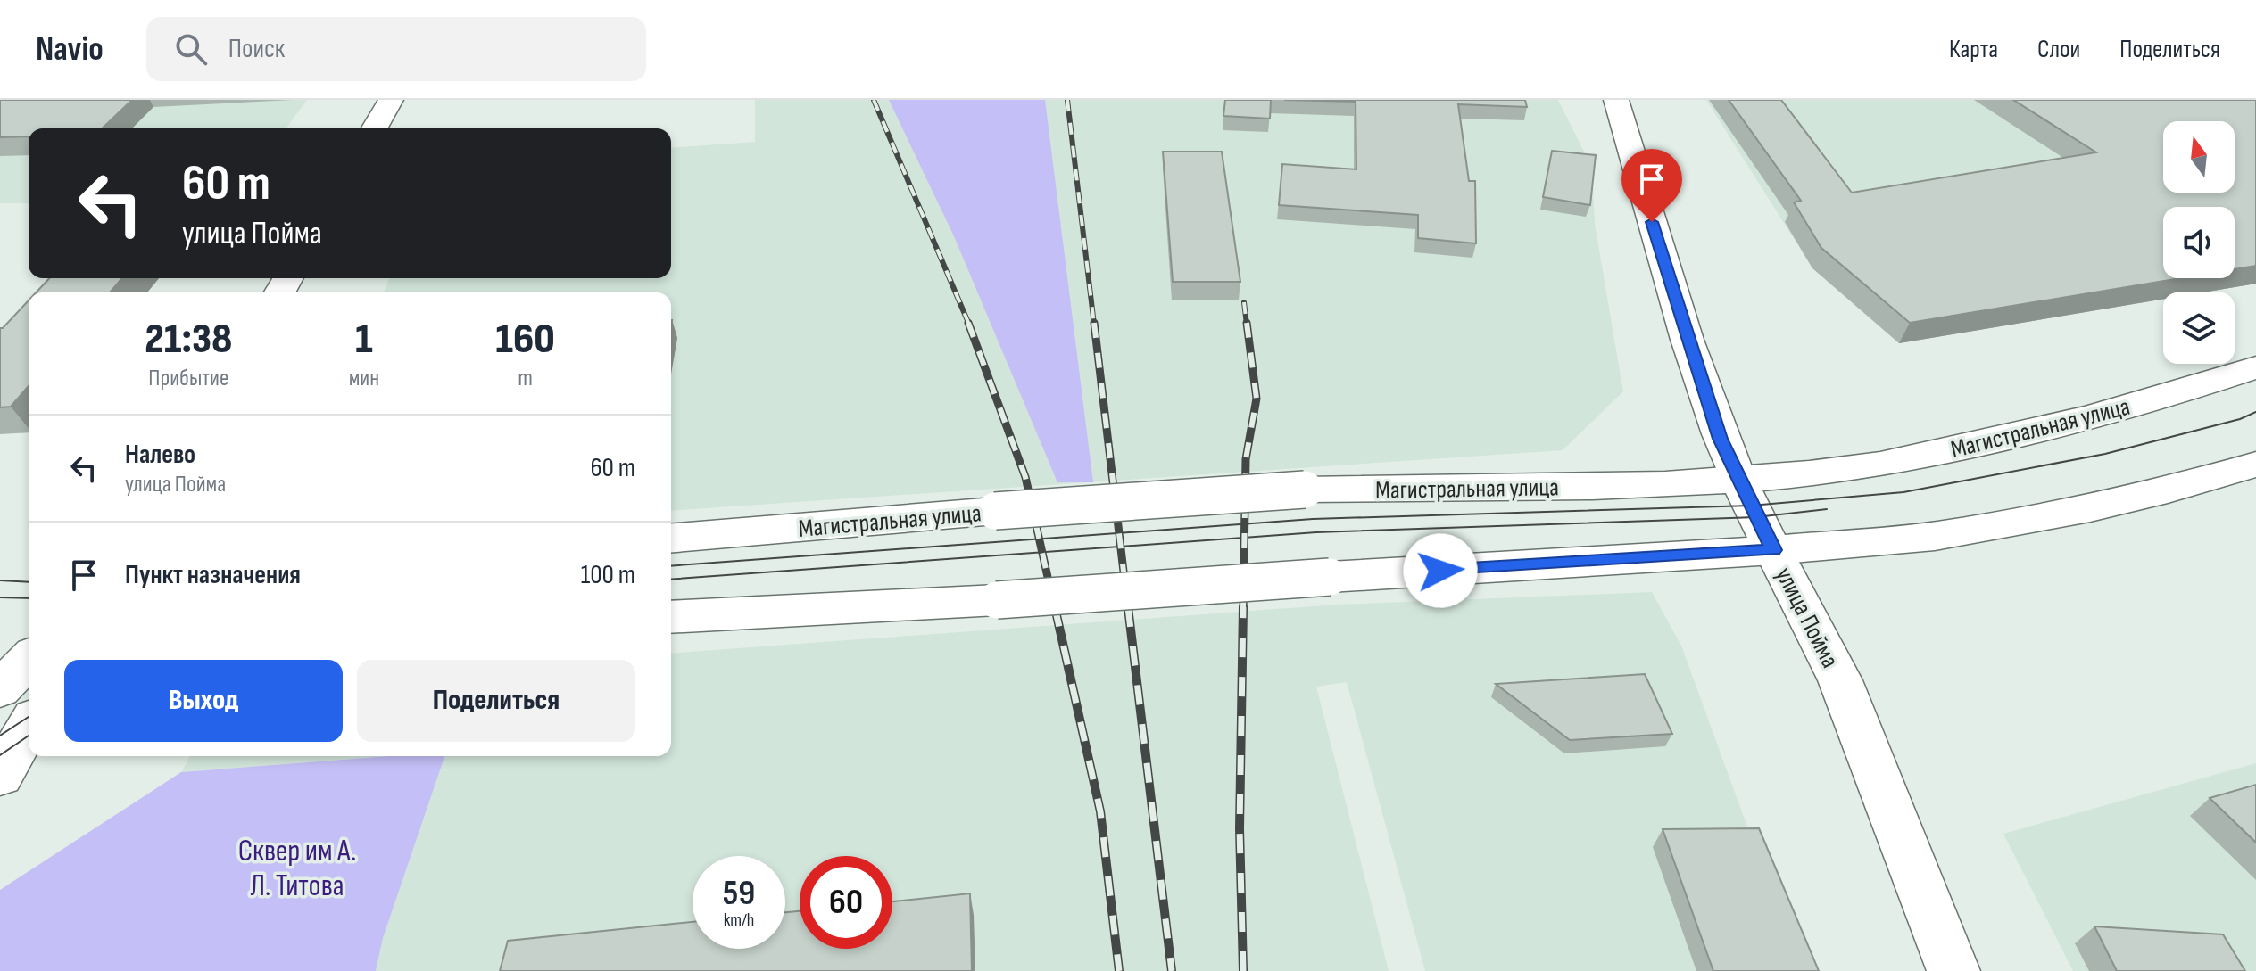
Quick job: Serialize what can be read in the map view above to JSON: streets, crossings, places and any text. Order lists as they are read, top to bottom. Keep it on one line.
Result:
{"streets":{"main road":["Магистральная улица","улица Пойма"]},"crossings":[["Магистральная улица","улица Пойма"]],"parks":["Сквер им А. Л. Титова"],"north":"top","page":{"header":"Navio","search":"Поиск","nav":["Карта","Слои","Поделиться"],"turn":["60 m","улица Пойма"],"eta":["21:38","Прибытие","1","мин","160","m"],"list":[{"name":"Налево","note":"улица Пойма","value":"60 m"},{"name":"Пункт назначения","value":"100 m"}],"buttons":["Выход","Поделиться"],"speed":"59 km/h","limit":"60"}}
